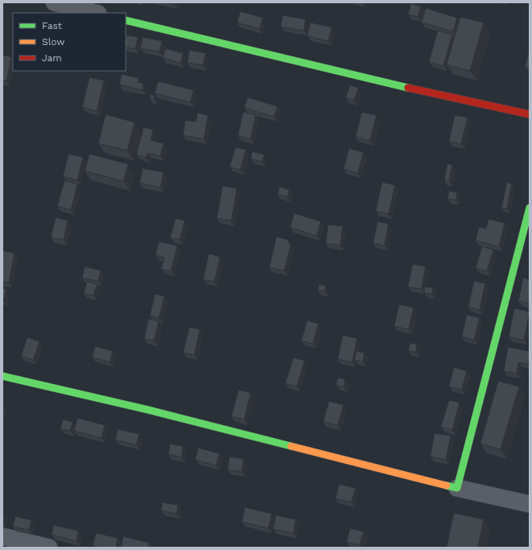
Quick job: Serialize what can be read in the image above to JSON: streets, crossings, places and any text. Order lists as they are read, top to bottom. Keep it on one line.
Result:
{"legend":["Fast","Slow","Jam"]}
